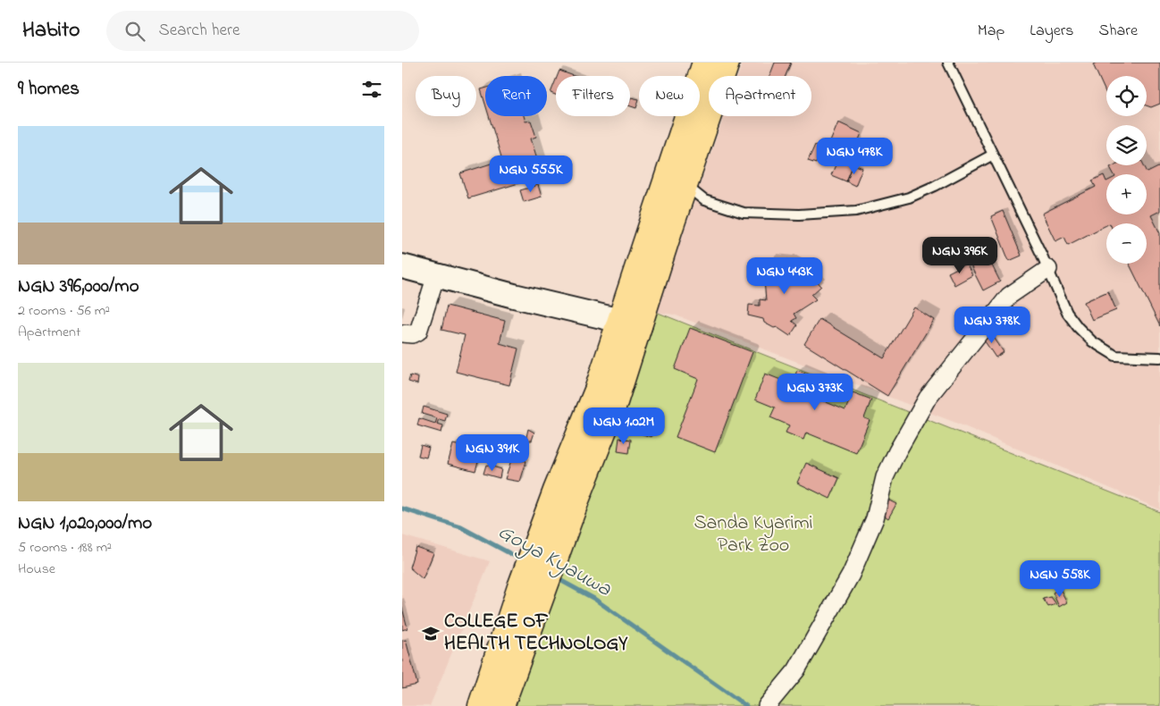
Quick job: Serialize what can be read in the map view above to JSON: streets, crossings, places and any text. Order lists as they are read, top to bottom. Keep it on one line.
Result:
{"water":["Goya Kyauwa"],"parks":["Sanda Kyarimi Park Zoo"],"places":{"school or university":["COLLEGE OF HEALTH TECHNOLOGY"]},"page":{"header":"Habito","search":"Search here","nav":["Map","Layers","Share"],"heading":"9 homes","map_buttons":["+","−"],"chip":["Buy","Rent","Filters","New","Apartment"],"list":[{"name":"NGN 396,000/mo","note":"2 rooms · 56 m² · Apartment"},{"name":"NGN 1,020,000/mo","note":"5 rooms · 188 m² · House"}],"price":["NGN 478K","NGN 555K","NGN 396K","NGN 443K","NGN 378K","NGN 373K","NGN 1.02M","NGN 391K","NGN 558K"]}}
